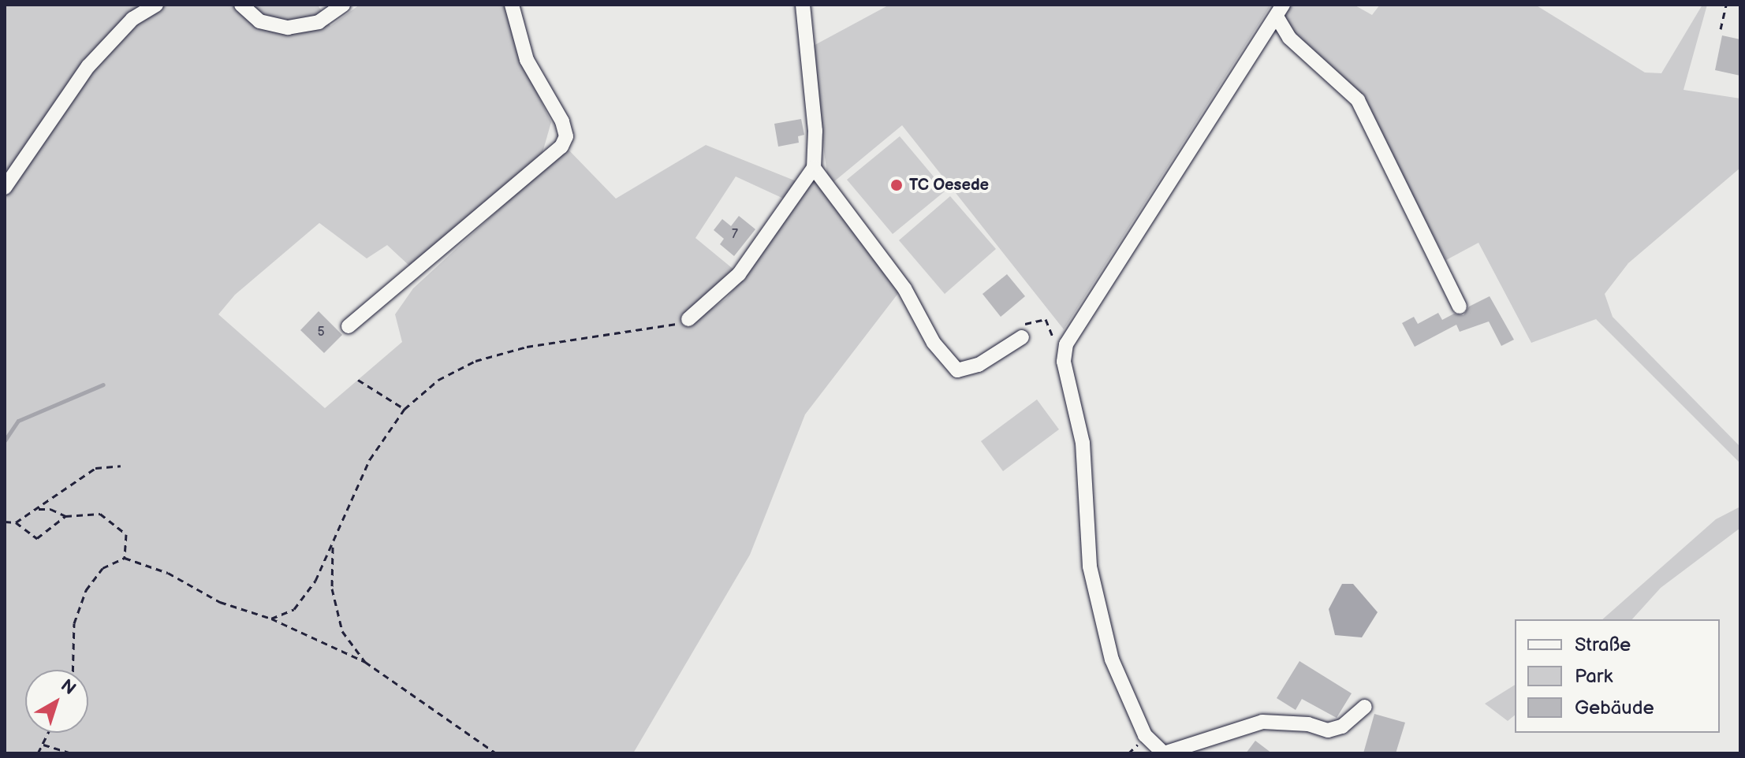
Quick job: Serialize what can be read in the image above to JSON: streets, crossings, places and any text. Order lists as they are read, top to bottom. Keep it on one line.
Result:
{"places":["TC Oesede"],"house_numbers":["7","5"],"legend":["Straße","Park","Gebäude"],"north":"top right"}
